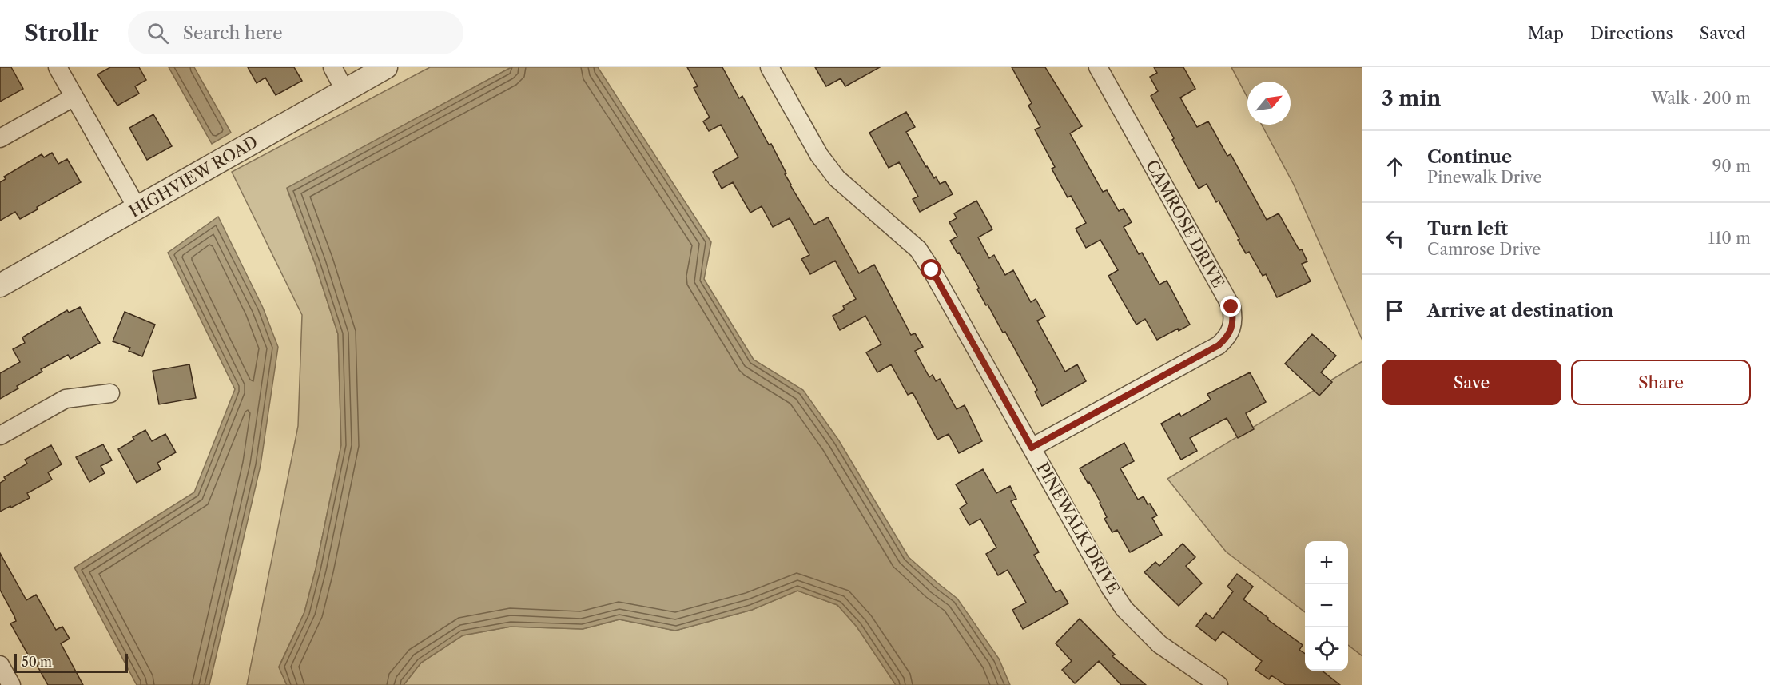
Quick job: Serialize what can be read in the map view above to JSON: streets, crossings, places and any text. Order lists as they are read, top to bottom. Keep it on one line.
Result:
{"streets":{"street":["HIGHVIEW ROAD","CAMROSE DRIVE","PINEWALK DRIVE"]},"crossings":[["CAMROSE DRIVE","PINEWALK DRIVE"]],"scale_bar":"50 m","north":"top right","page":{"header":"Strollr","search":"Search here","nav":["Map","Directions","Saved"],"heading":["3 min","Walk · 200 m"],"list":[["Continue","Pinewalk Drive","90 m"],["Turn left","Camrose Drive","110 m"],"Arrive at destination"],"buttons":["Save","Share"],"map_buttons":["+","−"],"scale":"50 m"}}
